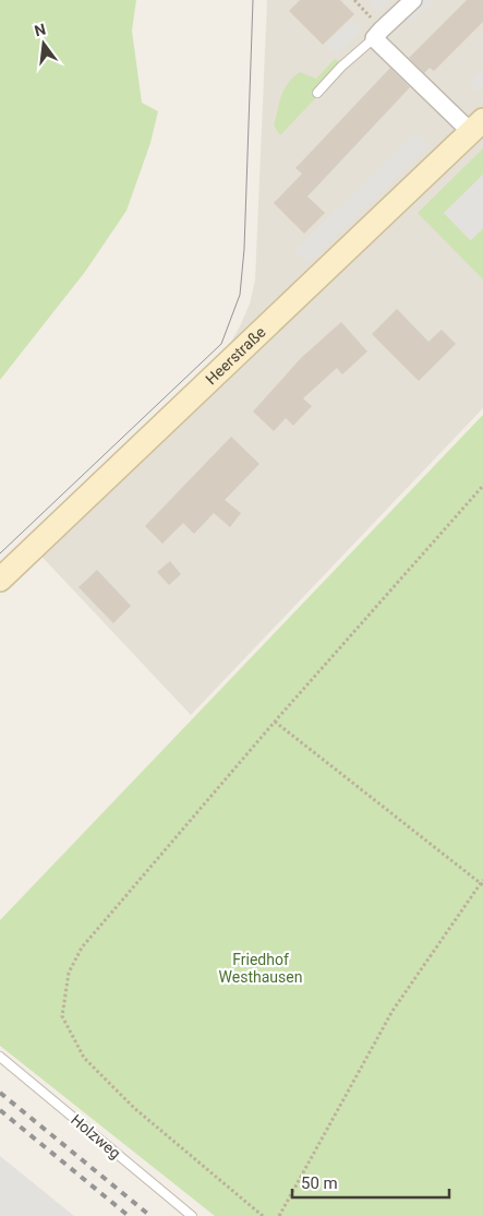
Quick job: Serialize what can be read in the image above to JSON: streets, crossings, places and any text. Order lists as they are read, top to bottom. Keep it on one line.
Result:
{"streets":{"main road":["Heerstraße"],"lane":["Holzweg"]},"parks":["Friedhof Westhausen"],"scale_bar":"50 m","north":"top"}
